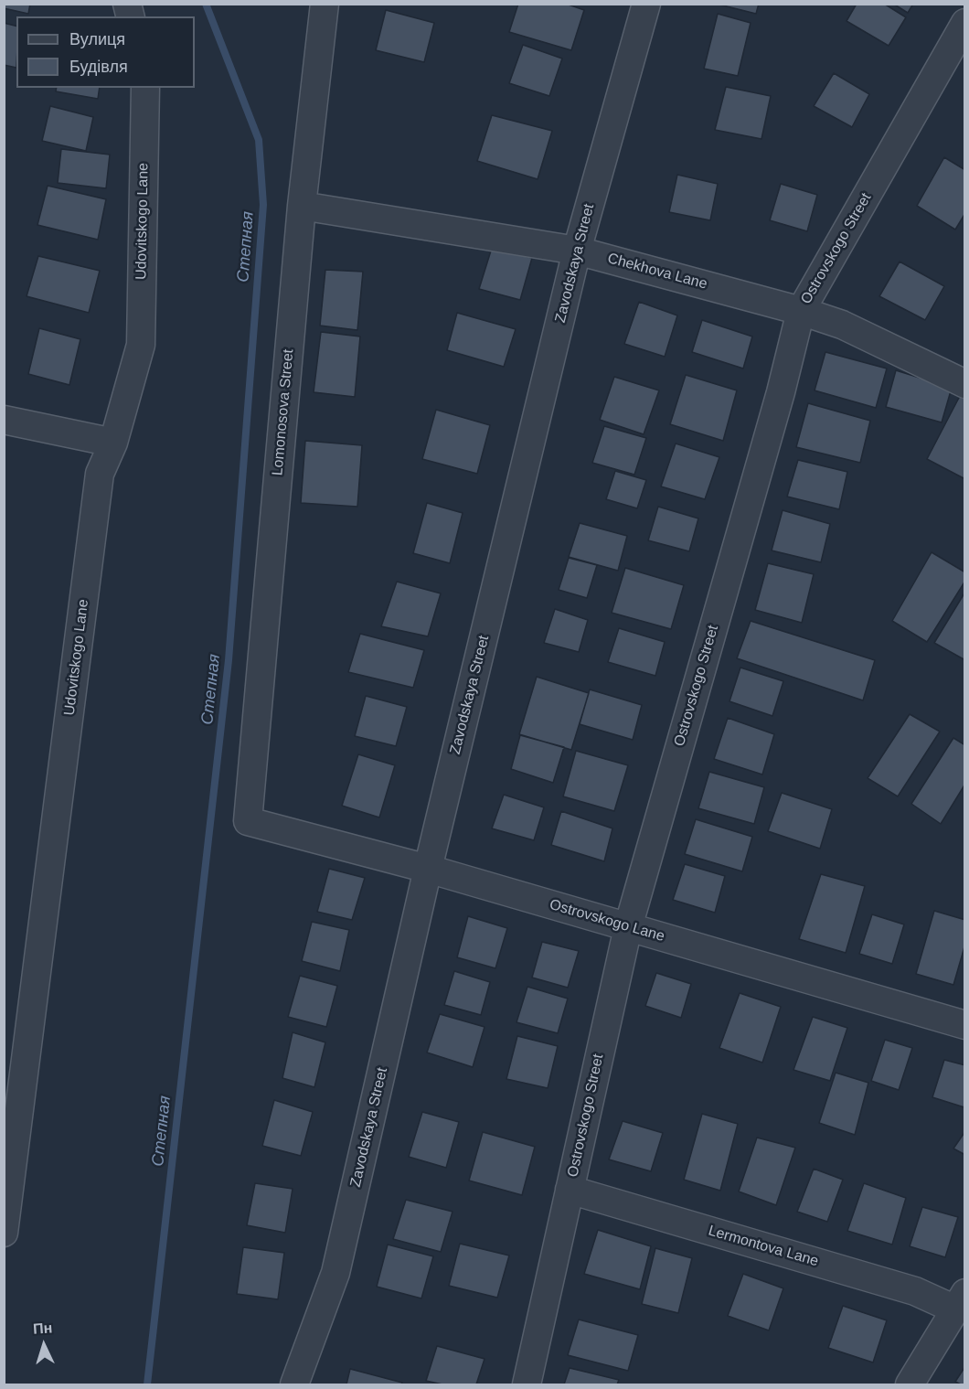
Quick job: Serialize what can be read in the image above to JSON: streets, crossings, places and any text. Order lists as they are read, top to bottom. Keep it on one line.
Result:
{"streets":{"street":["Udovitskogo Lane","Ostrovskogo Street","Zavodskaya Street","Chekhova Lane","Lomonosova Street","Ostrovskogo Lane","Lermontova Lane"]},"crossings":[["Ostrovskogo Street","Chekhova Lane"],["Ostrovskogo Street","Ostrovskogo Lane"],["Ostrovskogo Street","Lermontova Lane"],["Zavodskaya Street","Chekhova Lane"],["Zavodskaya Street","Ostrovskogo Lane"],["Chekhova Lane","Lomonosova Street"],["Lomonosova Street","Ostrovskogo Lane"]],"water":["Степная"],"legend":["Вулиця","Будівля"],"north":"top"}
